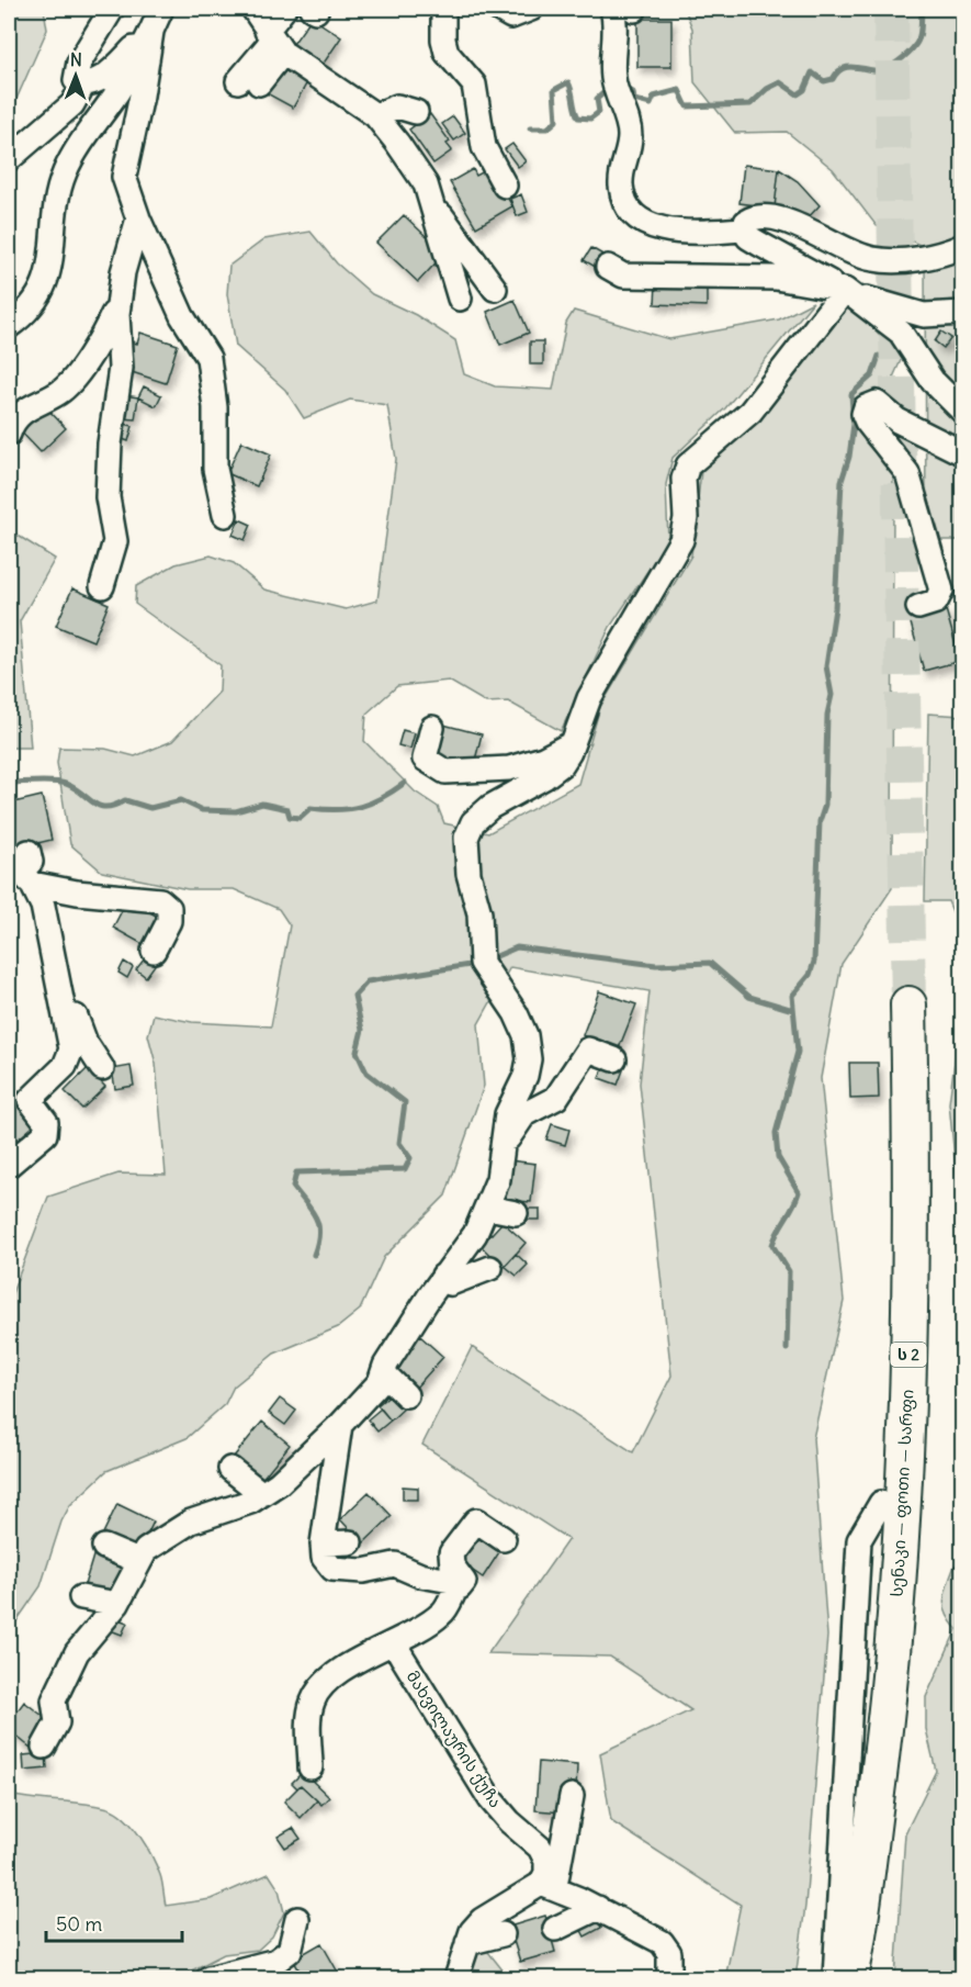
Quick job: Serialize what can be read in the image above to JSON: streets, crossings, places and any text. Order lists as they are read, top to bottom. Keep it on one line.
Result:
{"streets":{"highway":["ს 2","სენაკი — ფოთი — სარფი"],"street":["მახვილაურის ქუჩა"]},"scale_bar":"50 m","north":"top"}
